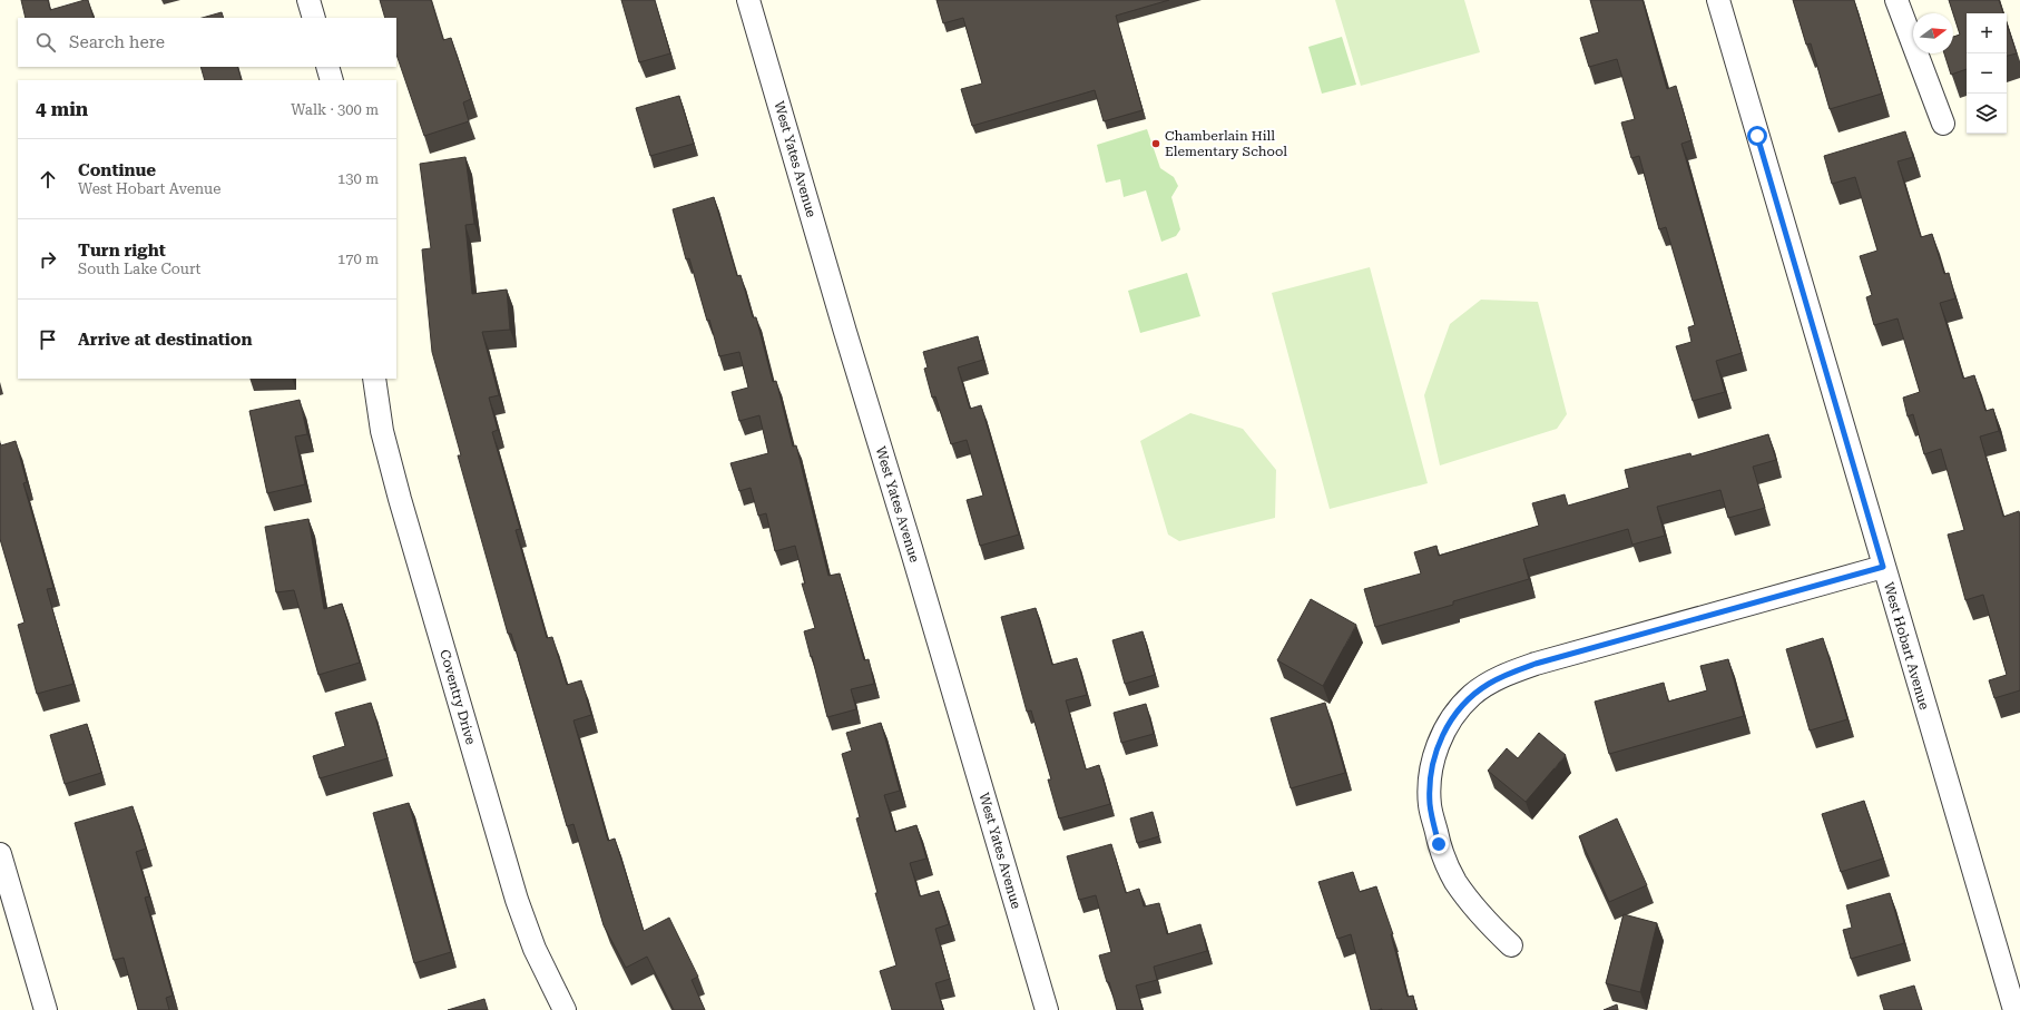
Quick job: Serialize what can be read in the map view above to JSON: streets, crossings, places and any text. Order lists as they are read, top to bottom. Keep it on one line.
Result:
{"streets":{"street":["West Yates Avenue","West Hobart Avenue","Coventry Drive"]},"places":["Chamberlain Hill Elementary School"],"north":"right","page":{"map_buttons":["+","−"],"search":"Search here","heading":["4 min","Walk · 300 m"],"list":[["Continue","West Hobart Avenue","130 m"],["Turn right","South Lake Court","170 m"],"Arrive at destination"]}}
